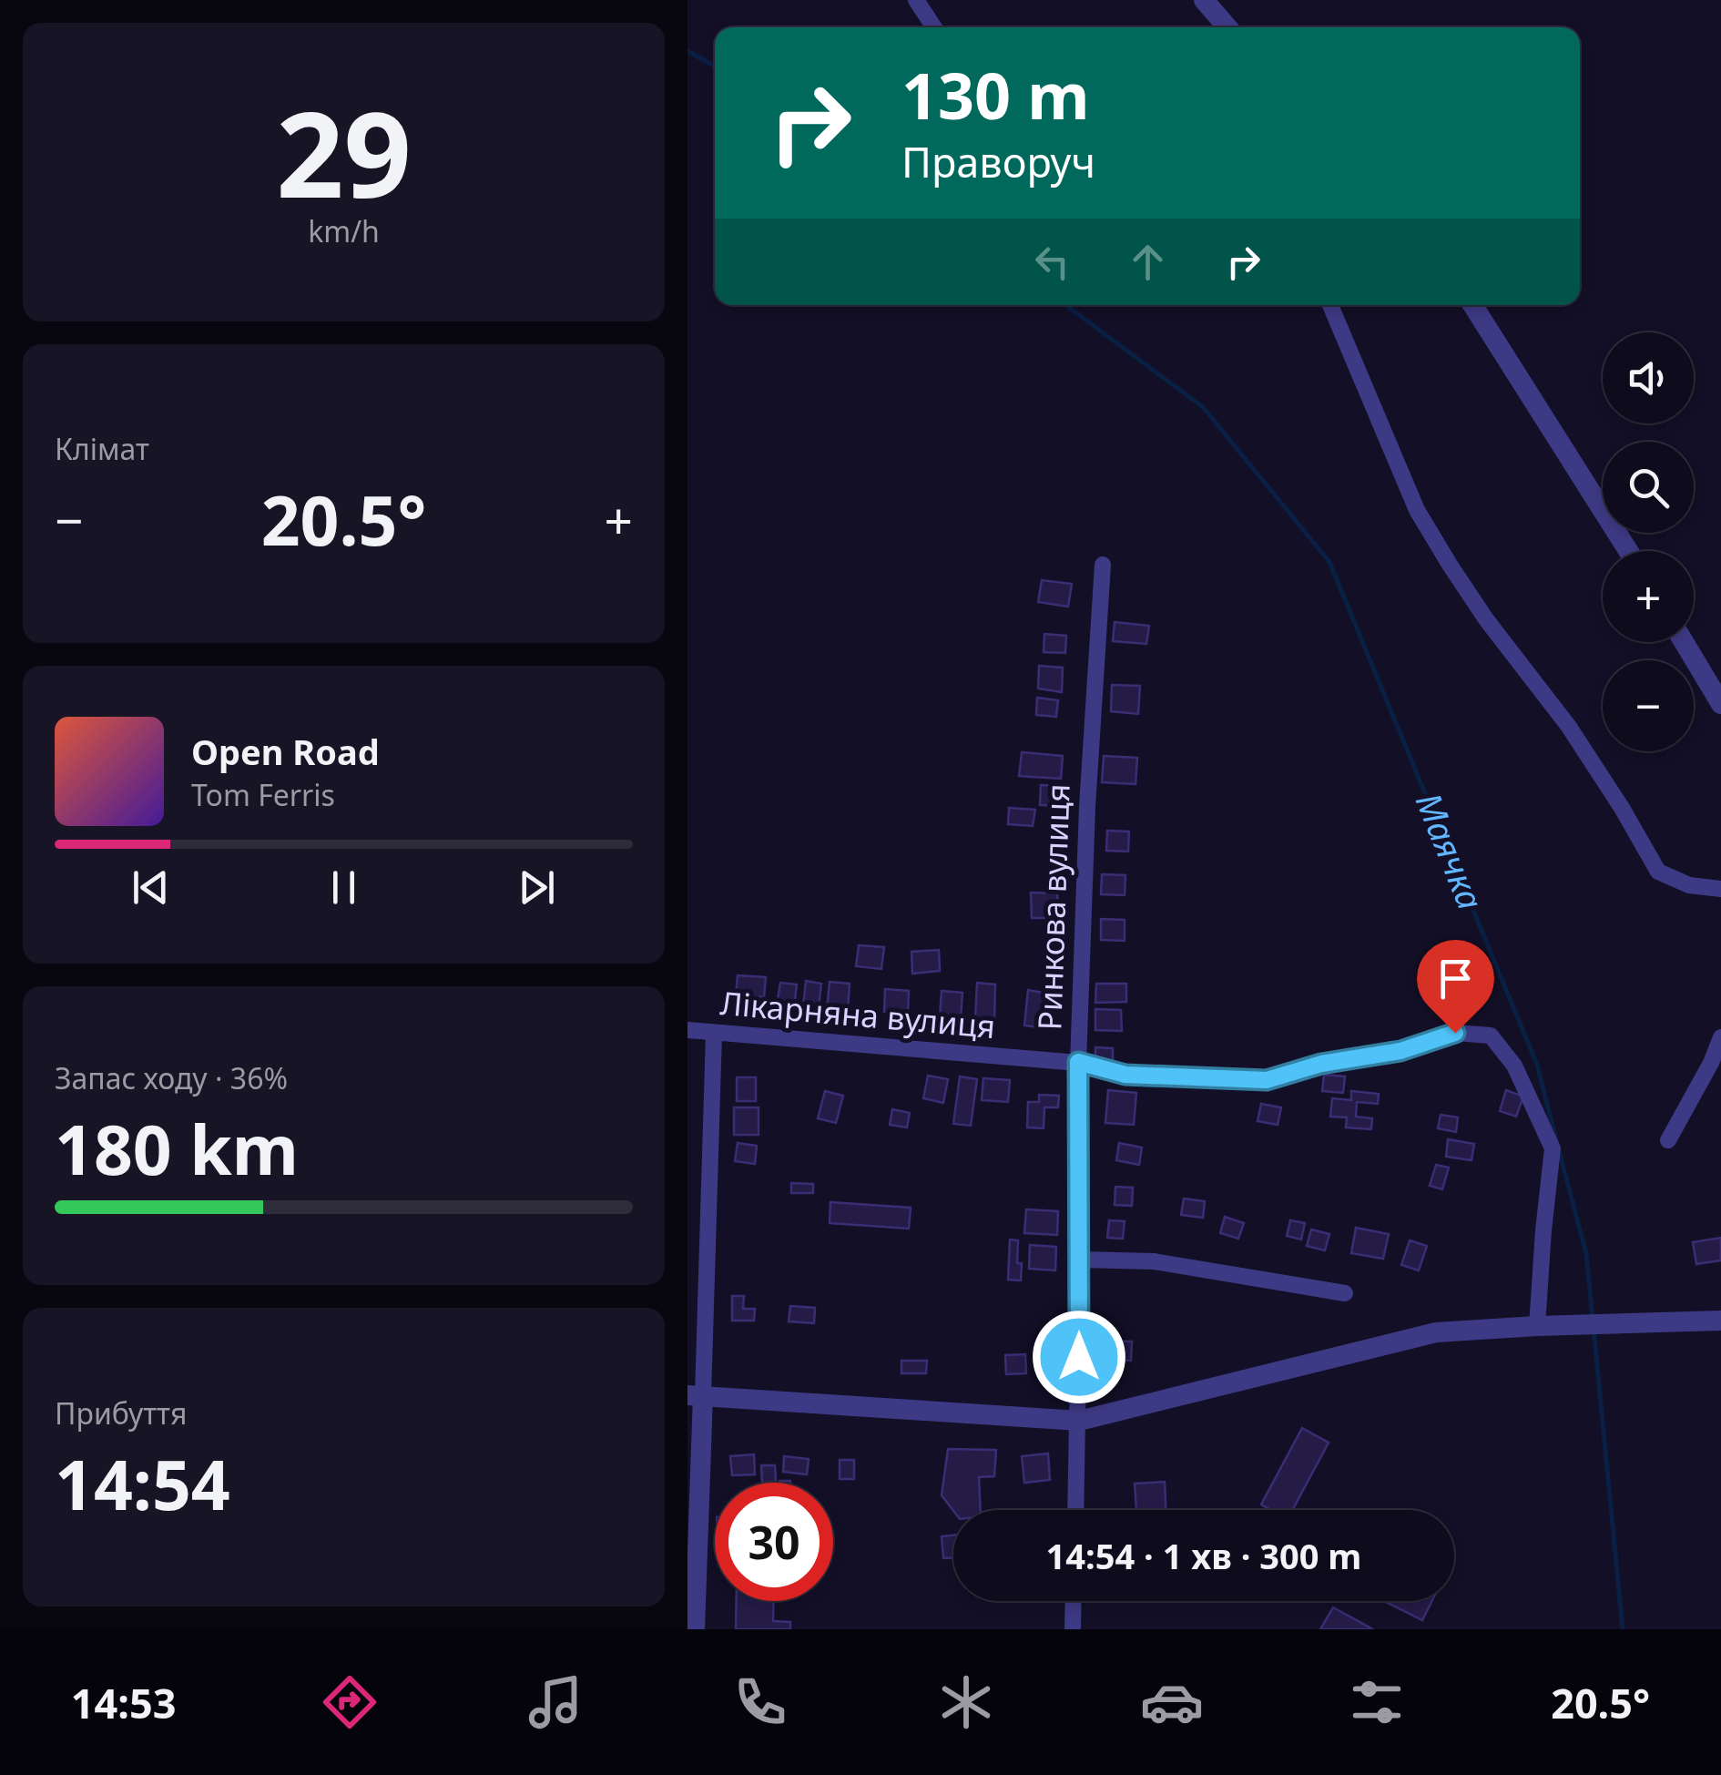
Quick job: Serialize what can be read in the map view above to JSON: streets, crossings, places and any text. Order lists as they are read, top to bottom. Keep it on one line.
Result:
{"streets":{"street":["Ринкова вулиця","Лікарняна вулиця"]},"crossings":[["Ринкова вулиця","Лікарняна вулиця"]],"water":["Маячка"],"page":{"tile":[["29","km/h"],"Клімат",["Запас ходу · 36%","180 km"],["Прибуття","14:54"]],"turn":["130 m","Праворуч"],"map_buttons":["+","−"],"heat":["−","20.5°","+"],"song":["Open Road","Tom Ferris"],"limit":"30","trip":"14:54 · 1 хв · 300 m","tabs":["14:53","20.5°"]}}
